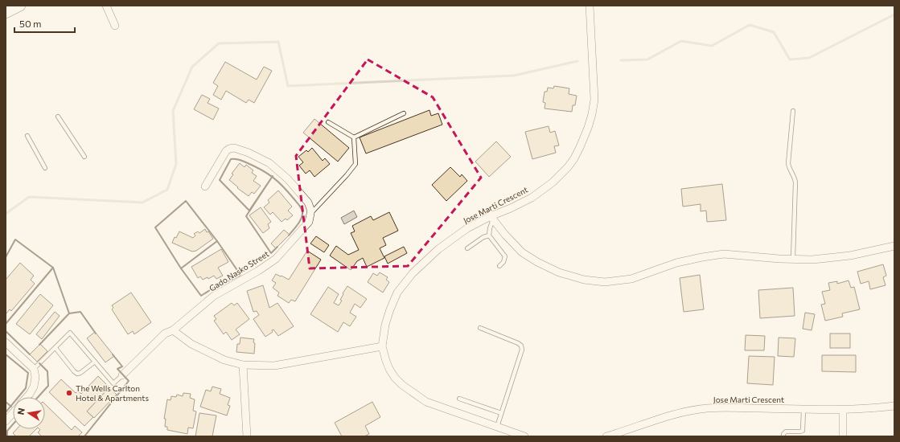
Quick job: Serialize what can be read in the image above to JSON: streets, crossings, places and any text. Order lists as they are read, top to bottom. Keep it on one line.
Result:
{"streets":{"street":["Jose Marti Crescent","Gado Nasko Street"]},"places":["The Wells Carlton Hotel & Apartments"],"scale_bar":"50 m","north":"left"}
